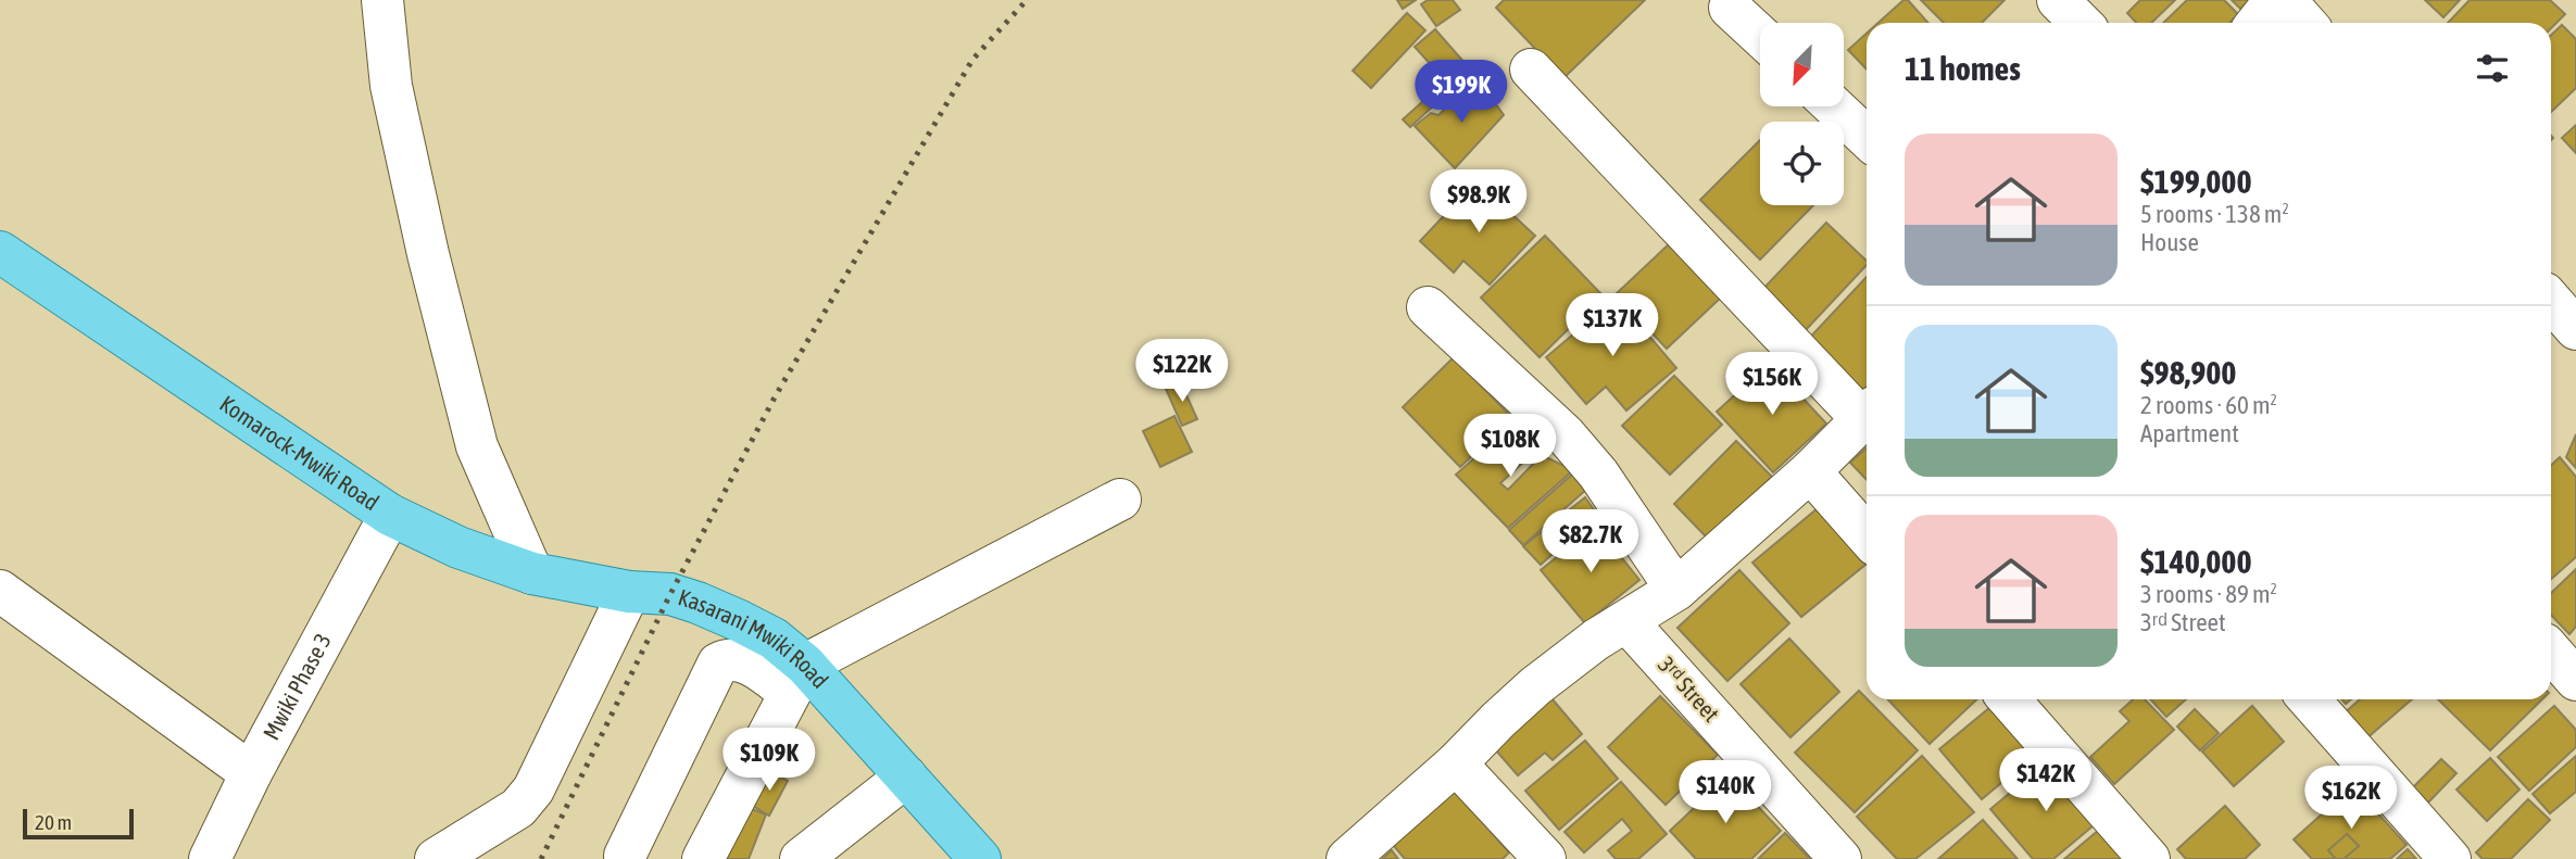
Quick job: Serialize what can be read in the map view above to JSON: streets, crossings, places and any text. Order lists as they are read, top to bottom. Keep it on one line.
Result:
{"streets":{"main road":["Komarock-Mwiki Road","Kasarani Mwiki Road"],"street":["Mwiki Phase 3","3ʳᵈ Street"]},"crossings":[["Komarock-Mwiki Road","Kasarani Mwiki Road"],["Komarock-Mwiki Road","Mwiki Phase 3"]],"scale_bar":"20 m","north":"bottom left","page":{"heading":"11 homes","price":["$199K","$98.9K","$137K","$122K","$156K","$108K","$82.7K","$109K","$142K","$140K","$162K"],"list":[{"name":"$199,000","note":"5 rooms · 138 m² · House"},{"name":"$98,900","note":"2 rooms · 60 m² · Apartment"},{"name":"$140,000","note":"3 rooms · 89 m² · 3ʳᵈ Street"}],"scale":"20 m"}}
